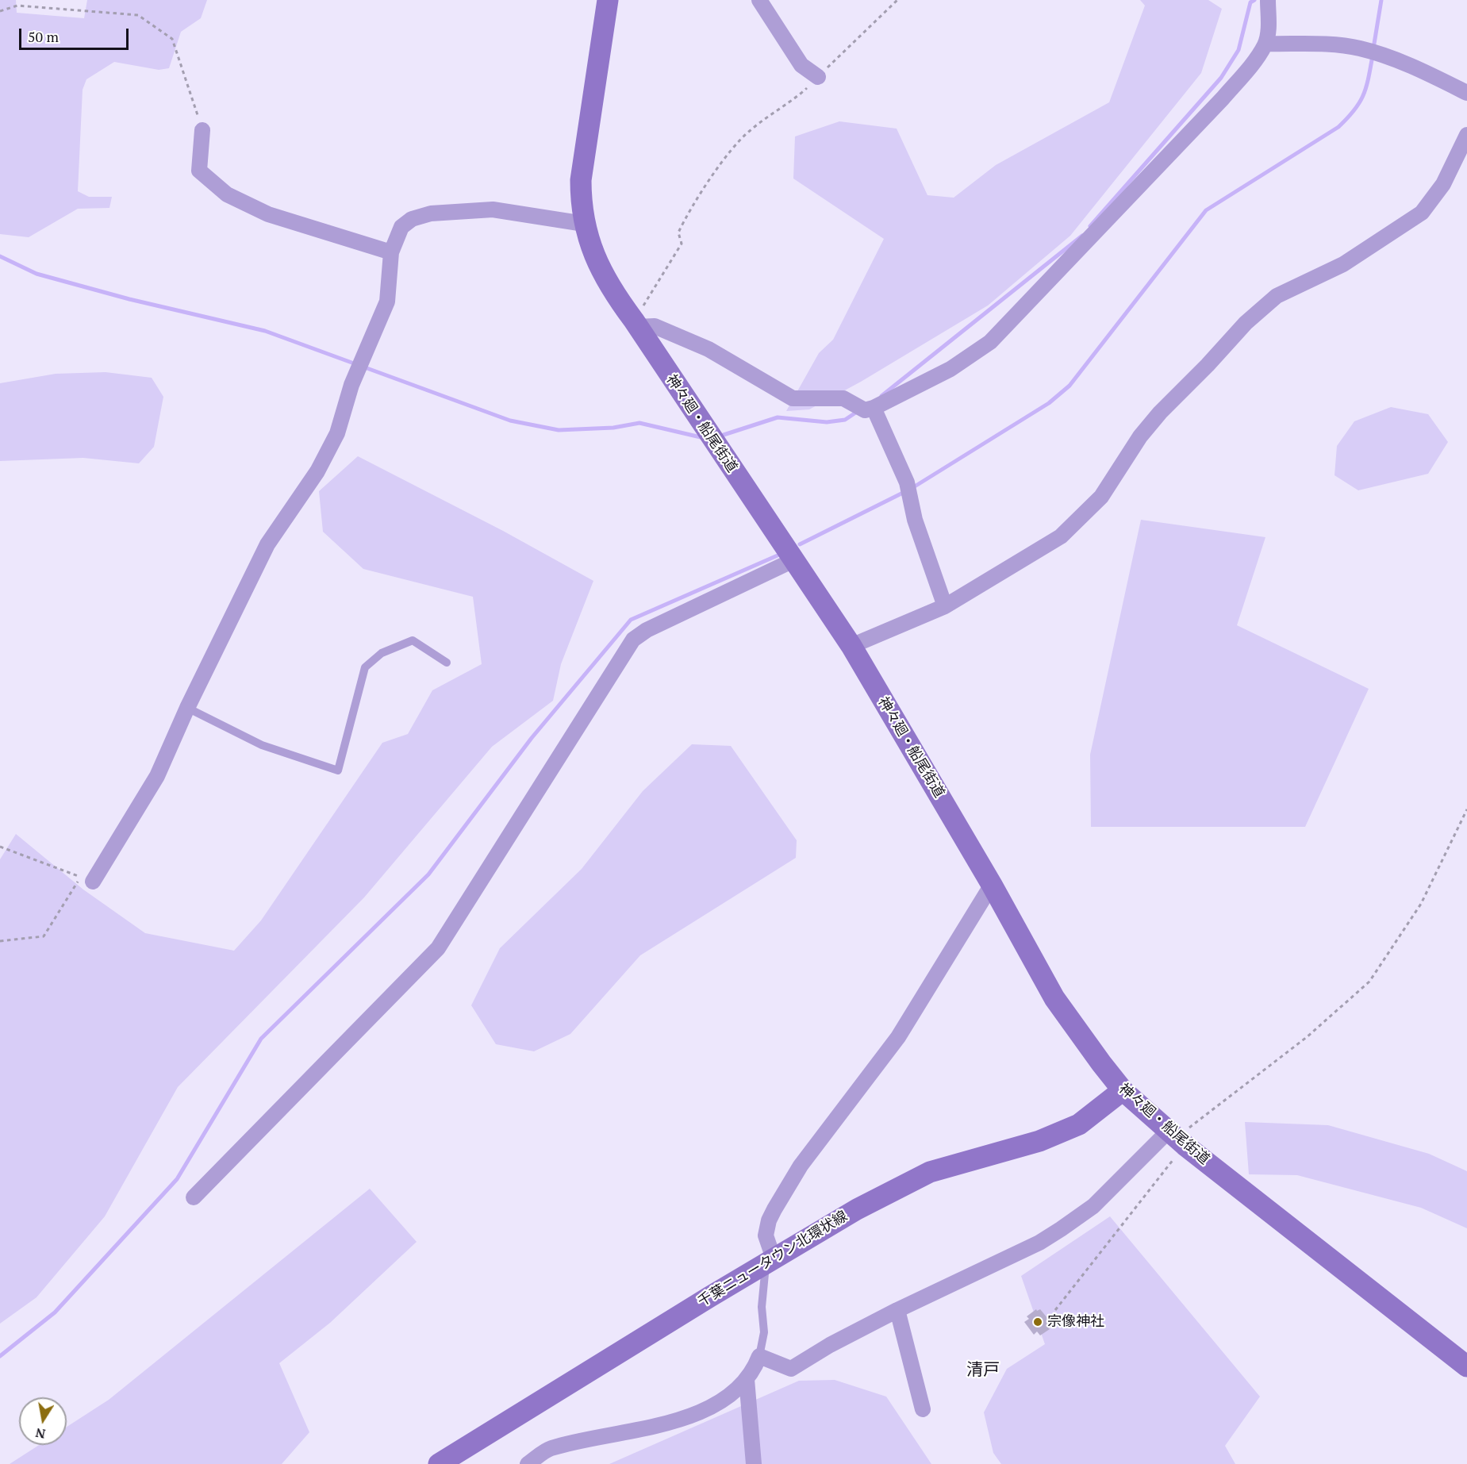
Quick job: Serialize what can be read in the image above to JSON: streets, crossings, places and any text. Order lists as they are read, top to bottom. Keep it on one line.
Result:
{"streets":{"street":["神々廻・船尾街道","千葉ニュータウン北環状線"]},"crossings":[["神々廻・船尾街道","千葉ニュータウン北環状線"]],"districts":["清戸"],"places":["宗像神社"],"scale_bar":"50 m","north":"bottom"}
